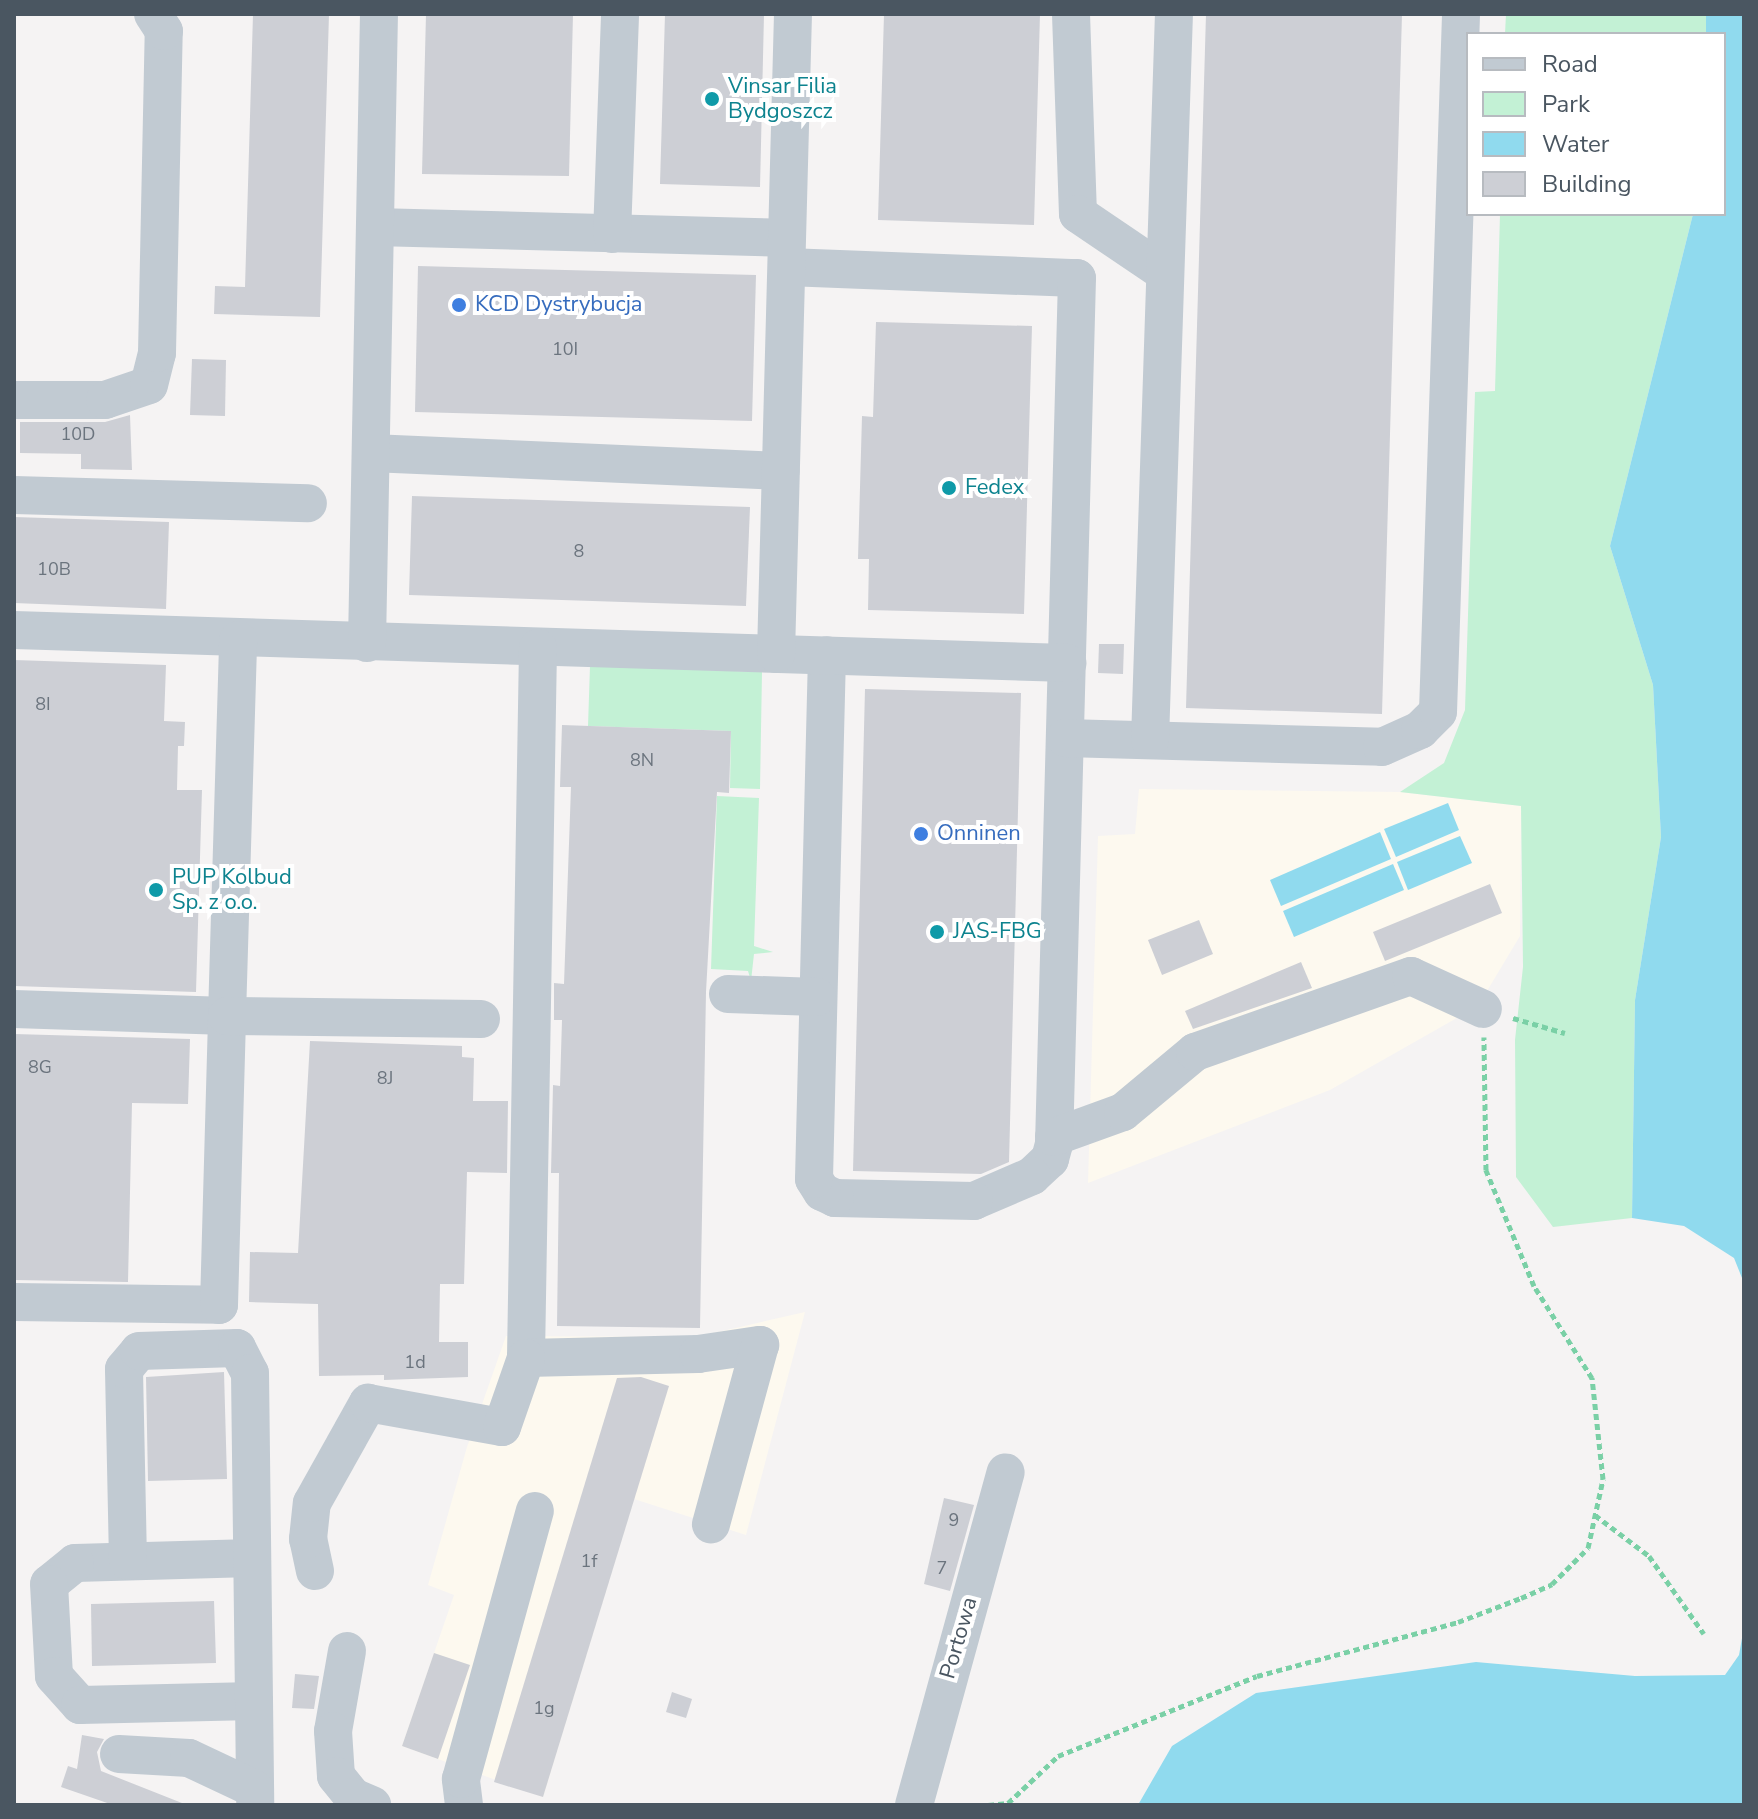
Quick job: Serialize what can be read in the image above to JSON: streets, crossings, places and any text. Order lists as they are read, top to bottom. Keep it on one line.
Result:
{"streets":{"street":["Portowa"]},"places":["Vinsar Filia Bydgoszcz","KCD Dystrybucja","Fedex","Onninen","PUP Kolbud Sp. z o.o.","JAS-FBG"],"house_numbers":["10I","10D","8","10B","8I","8N","8G","8J","1d","9","1f","7","1g"],"legend":["Road","Park","Water","Building"]}
